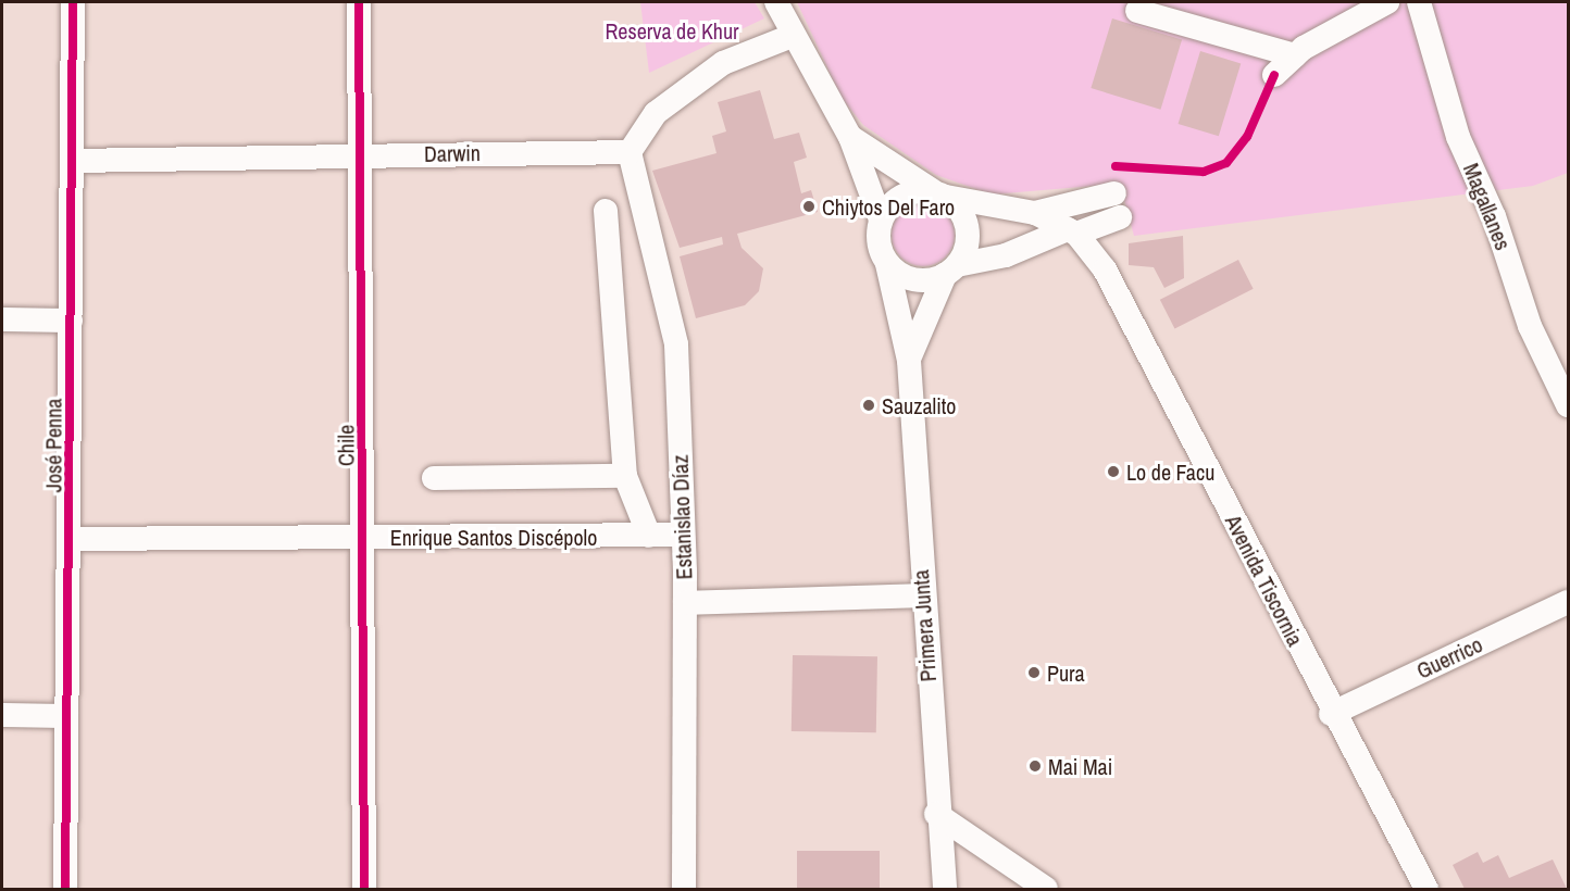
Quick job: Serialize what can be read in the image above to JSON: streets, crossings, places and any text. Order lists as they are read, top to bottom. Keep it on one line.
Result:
{"streets":{"street":["Darwin","Magallanes","José Penna","Chile","Estanislao Díaz","Enrique Santos Discépolo","Avenida Tiscornia","Primera Junta","Guerrico"]},"crossings":[["Darwin","José Penna"],["Darwin","Chile"],["Darwin","Estanislao Díaz"],["José Penna","Enrique Santos Discépolo"],["Chile","Enrique Santos Discépolo"],["Estanislao Díaz","Enrique Santos Discépolo"],["Avenida Tiscornia","Guerrico"]],"parks":["Reserva de Khur"],"places":["Chiytos Del Faro","Sauzalito","Lo de Facu","Pura","Mai Mai"]}
